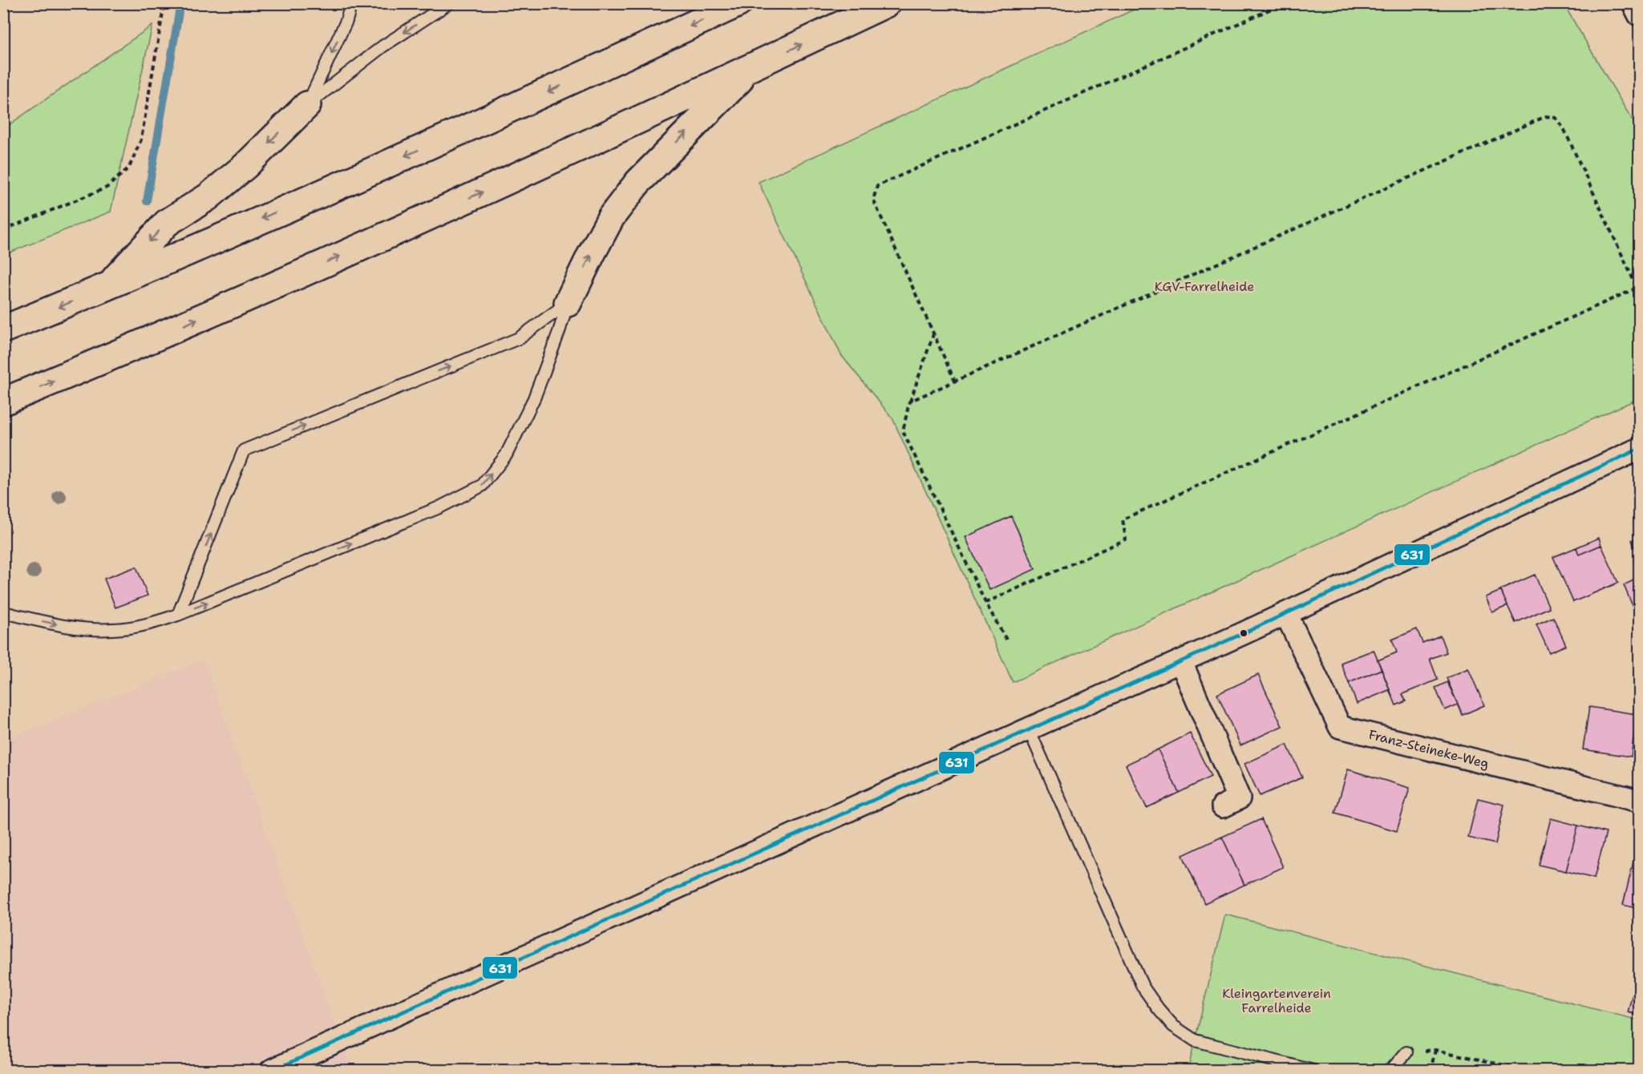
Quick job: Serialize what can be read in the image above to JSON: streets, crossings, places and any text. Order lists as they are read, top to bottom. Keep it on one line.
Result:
{"streets":{"street":["Franz-Steineke-Weg"]},"parks":["KGV-Farrelheide","Kleingartenverein Farrelheide"],"lines":["transit line 631"]}
